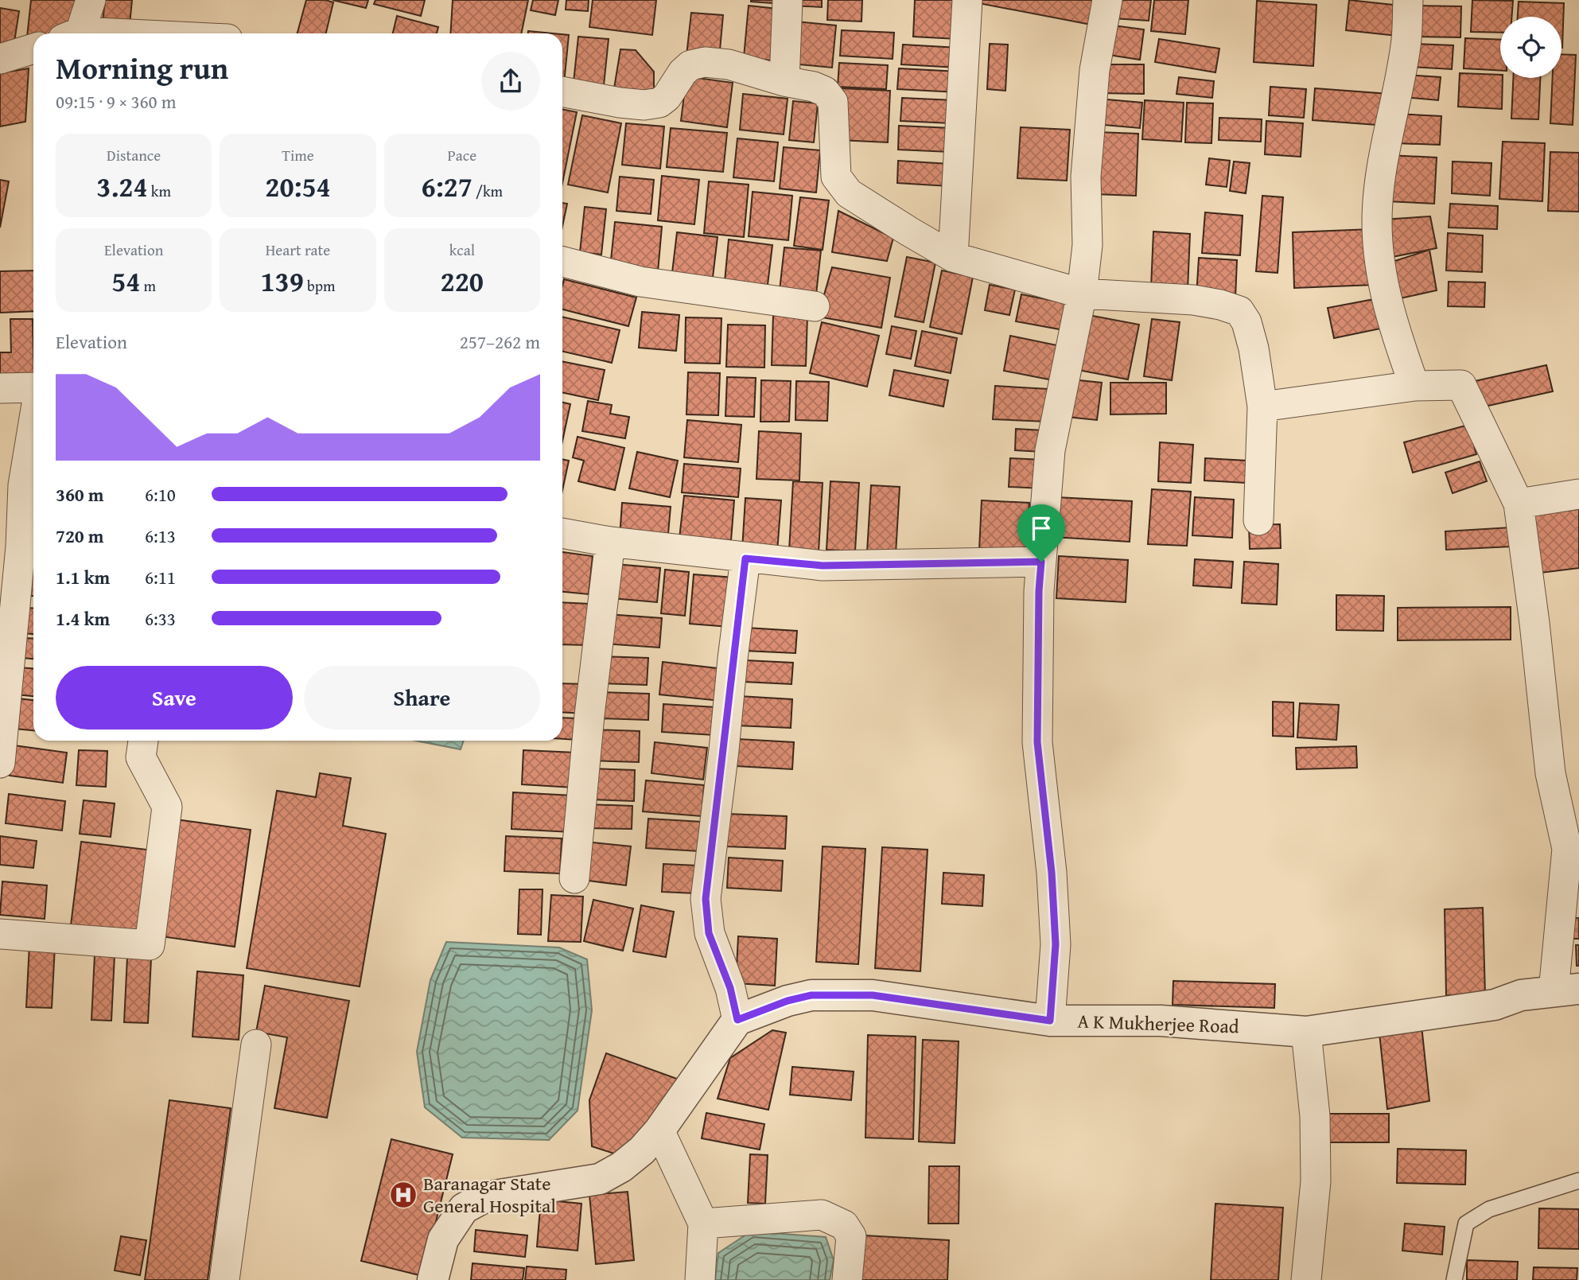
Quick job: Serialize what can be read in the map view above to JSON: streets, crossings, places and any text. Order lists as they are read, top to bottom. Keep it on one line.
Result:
{"streets":{"street":["A K Mukherjee Road"]},"places":{"hospital":["Baranagar State General Hospital"]},"page":{"heading":["Morning run","09:15 · 9 × 360 m"],"stats":[["Distance","3.24 km"],["Time","20:54"],["Pace","6:27 /km"],["Elevation","54 m"],["Heart rate","139 bpm"],["kcal","220"]],"chart":["Elevation","257–262 m"],"list":[{"name":"360 m","note":"6:10"},{"name":"720 m","note":"6:13"},{"name":"1.1 km","note":"6:11"},{"name":"1.4 km","note":"6:33"}],"buttons":["Save","Share"]}}
